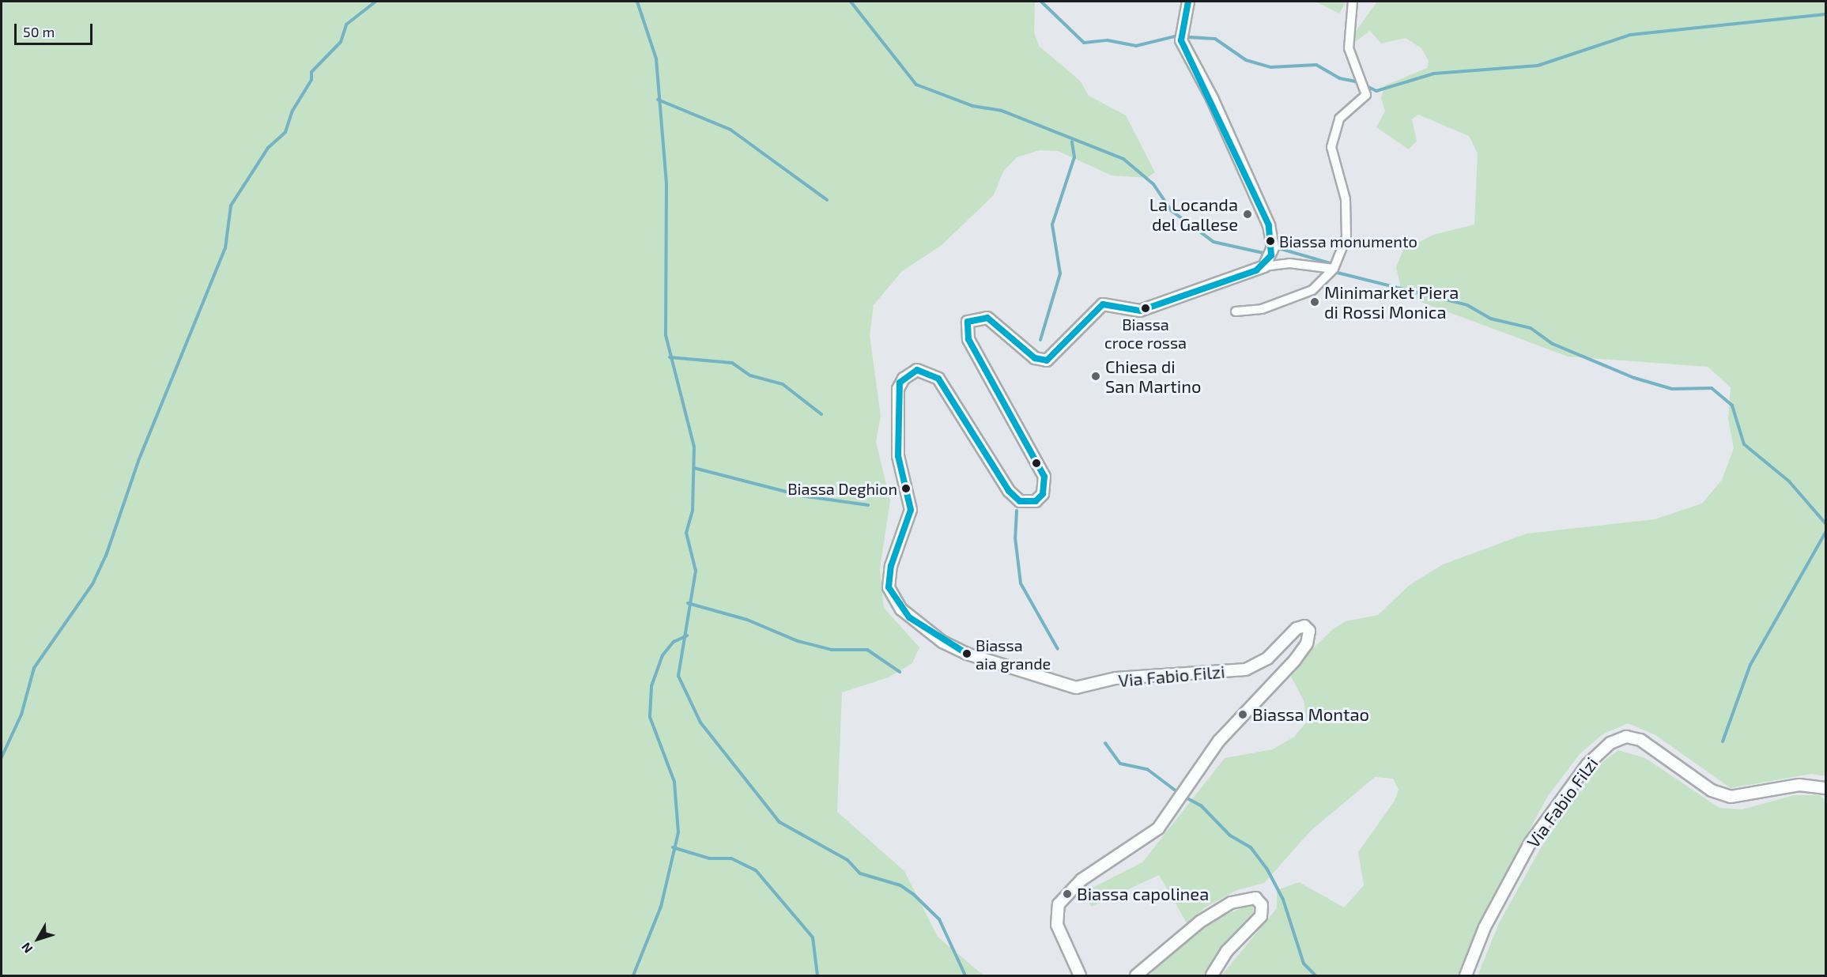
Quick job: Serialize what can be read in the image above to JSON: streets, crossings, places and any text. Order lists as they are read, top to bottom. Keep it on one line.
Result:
{"streets":{"street":["Via Fabio Filzi"]},"places":["La Locanda del Gallese","Biassa monumento","Minimarket Piera di Rossi Monica","Biassa croce rossa","Chiesa di San Martino","Biassa Deghion","Biassa aia grande","Biassa Montao","Biassa capolinea"],"scale_bar":"50 m","north":"bottom left"}
